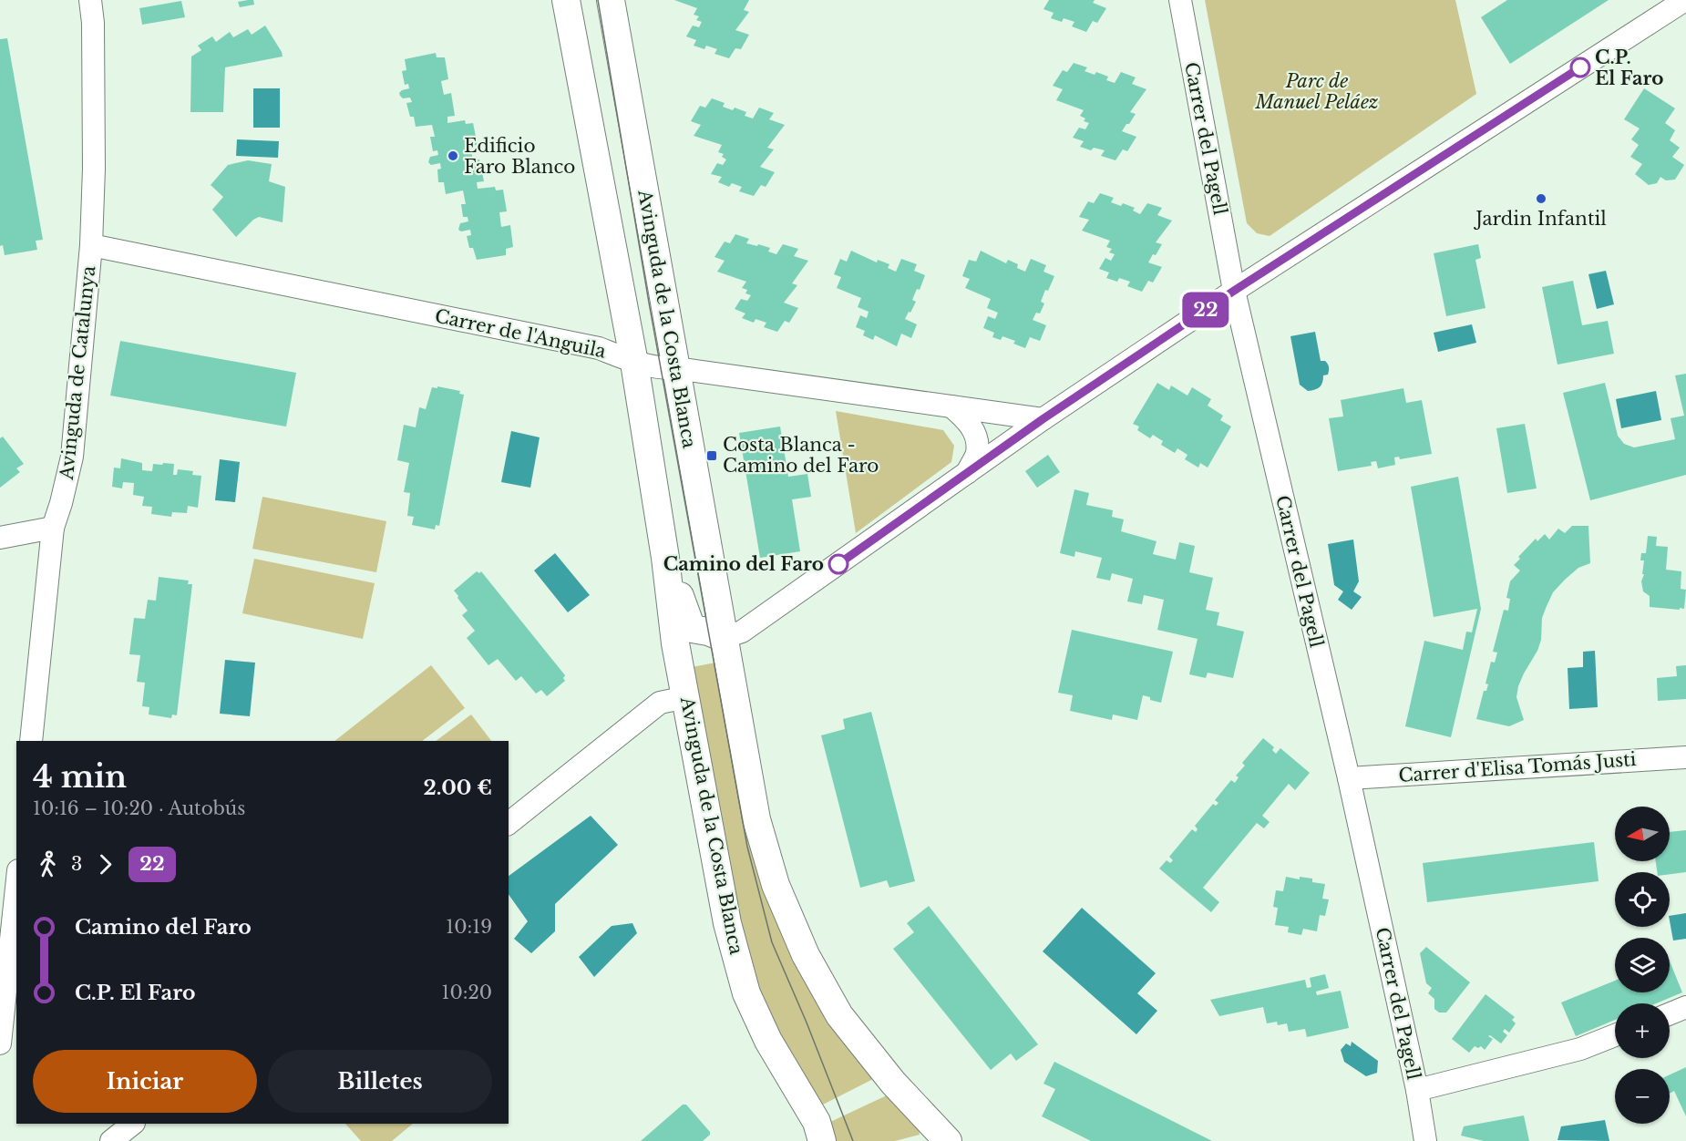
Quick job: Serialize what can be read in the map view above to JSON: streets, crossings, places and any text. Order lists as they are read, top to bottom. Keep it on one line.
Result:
{"streets":{"street":["Carrer del Pagell","Avinguda de la Costa Blanca","Carrer de l'Anguila","Avinguda de Catalunya","Carrer d'Elisa Tomás Justi"]},"crossings":[["Carrer del Pagell","Carrer d'Elisa Tomás Justi"],["Avinguda de la Costa Blanca","Carrer de l'Anguila"],["Carrer de l'Anguila","Avinguda de Catalunya"]],"parks":["Parc de Manuel Peláez"],"places":{"other":["C.P. El Faro","Edificio Faro Blanco","Jardin Infantil","Camino del Faro"],"transit":["Costa Blanca - Camino del Faro"]},"lines":["bus line 22"],"north":"left","page":{"on_map":"22","heading":["4 min","10:16 – 10:20 · Autobús","2.00 €"],"map_buttons":["+","−"],"legs":["3","22"],"list":[{"name":"Camino del Faro","value":"10:19"},{"name":"C.P. El Faro","value":"10:20"}],"buttons":["Iniciar","Billetes"]}}
